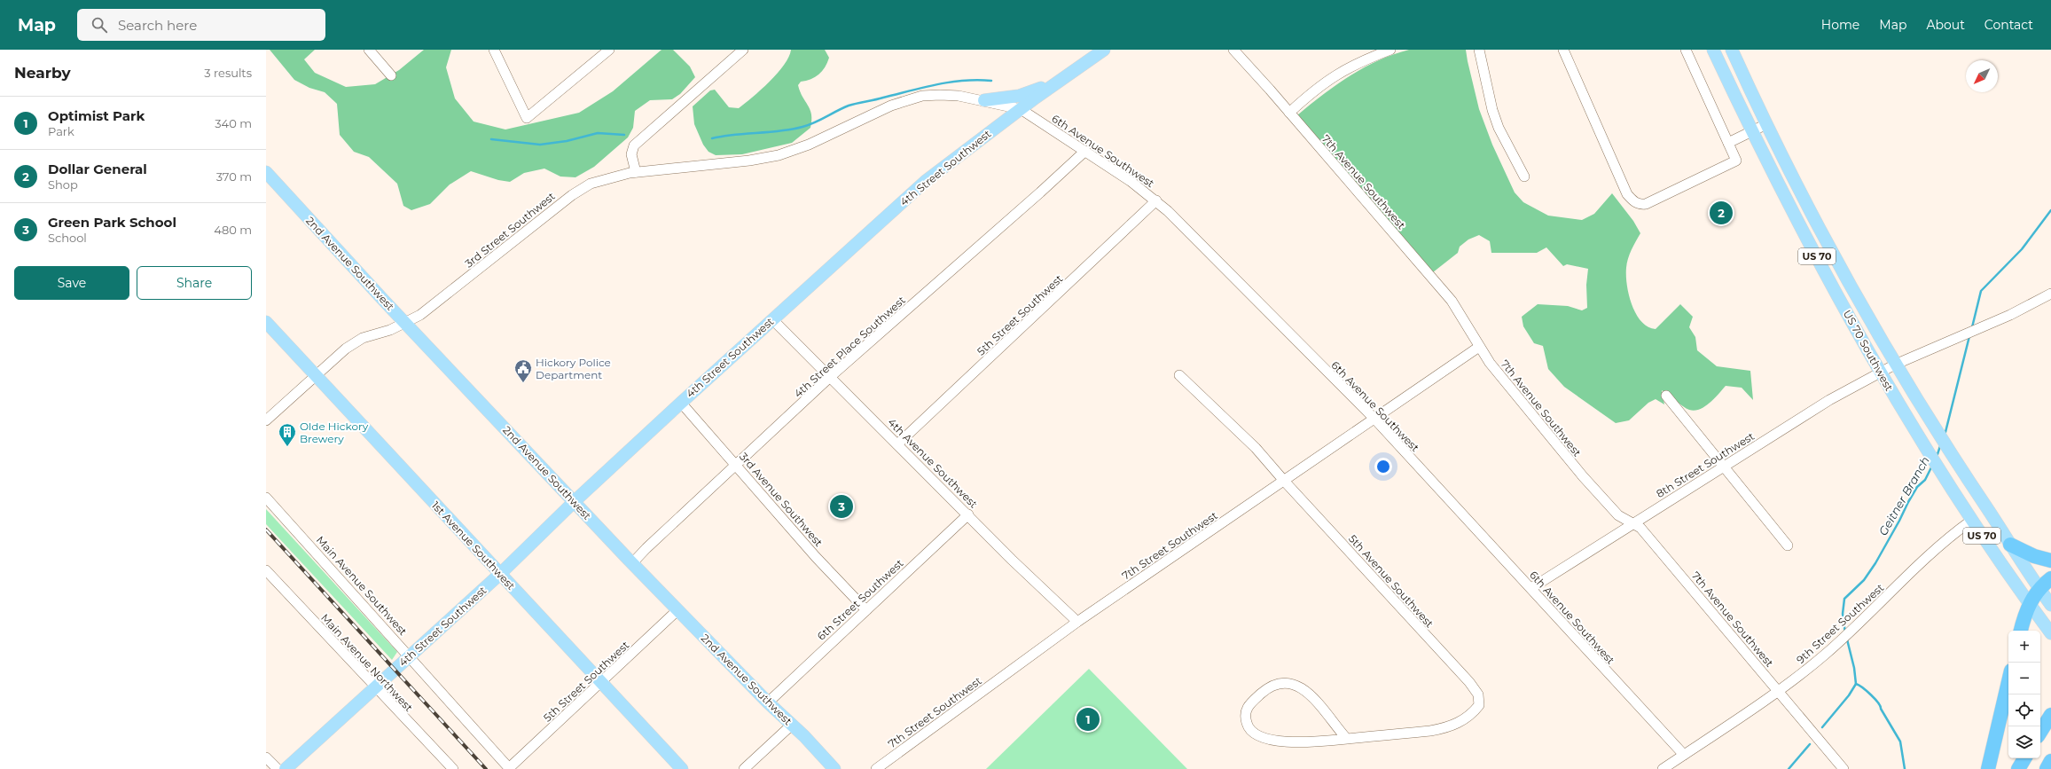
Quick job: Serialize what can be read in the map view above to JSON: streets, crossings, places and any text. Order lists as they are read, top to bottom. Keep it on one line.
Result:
{"streets":{"main road":["4th Street Southwest","US 70","2nd Avenue Southwest","US 70 Southwest","1st Avenue Southwest"],"street":["6th Avenue Southwest","7th Avenue Southwest","3rd Street Southwest","5th Street Southwest","4th Street Place Southwest","4th Avenue Southwest","8th Street Southwest","3rd Avenue Southwest","7th Street Southwest","5th Avenue Southwest","Main Avenue Southwest","6th Street Southwest","9th Street Southwest","Main Avenue Northwest"]},"crossings":[["6th Avenue Southwest","4th Street Southwest"],["6th Avenue Southwest","3rd Street Southwest"],["6th Avenue Southwest","5th Street Southwest"],["6th Avenue Southwest","4th Street Place Southwest"],["6th Avenue Southwest","8th Street Southwest"],["6th Avenue Southwest","7th Street Southwest"],["6th Avenue Southwest","9th Street Southwest"],["4th Street Southwest","2nd Avenue Southwest"],["4th Street Southwest","4th Avenue Southwest"],["4th Street Southwest","3rd Avenue Southwest"],["4th Street Southwest","1st Avenue Southwest"],["4th Street Southwest","Main Avenue Southwest"],["4th Street Southwest","Main Avenue Northwest"],["7th Avenue Southwest","8th Street Southwest"],["7th Avenue Southwest","7th Street Southwest"],["7th Avenue Southwest","9th Street Southwest"],["3rd Street Southwest","2nd Avenue Southwest"],["3rd Street Southwest","1st Avenue Southwest"],["2nd Avenue Southwest","5th Street Southwest"],["2nd Avenue Southwest","4th Street Place Southwest"],["2nd Avenue Southwest","6th Street Southwest"],["5th Street Southwest","4th Avenue Southwest"],["5th Street Southwest","1st Avenue Southwest"],["5th Street Southwest","Main Avenue Southwest"],["4th Street Place Southwest","4th Avenue Southwest"],["4th Street Place Southwest","3rd Avenue Southwest"],["US 70 Southwest","8th Street Southwest"],["US 70 Southwest","9th Street Southwest"],["4th Avenue Southwest","7th Street Southwest"],["4th Avenue Southwest","6th Street Southwest"],["3rd Avenue Southwest","6th Street Southwest"],["7th Street Southwest","5th Avenue Southwest"]],"water":["Geitner Branch"],"places":{"public building":["Hickory Police Department"],"building":["Olde Hickory Brewery"]},"north":"bottom left","page":{"header":"Map","search":"Search here","nav":["Home","Map","About","Contact"],"heading":["Nearby","3 results"],"list":[{"mark":"1","name":"Optimist Park","note":"Park","value":"340 m"},{"mark":"2","name":"Dollar General","note":"Shop","value":"370 m"},{"mark":"3","name":"Green Park School","note":"School","value":"480 m"}],"pins":["2","3","1"],"buttons":["Save","Share"],"map_buttons":["+","−"]}}
